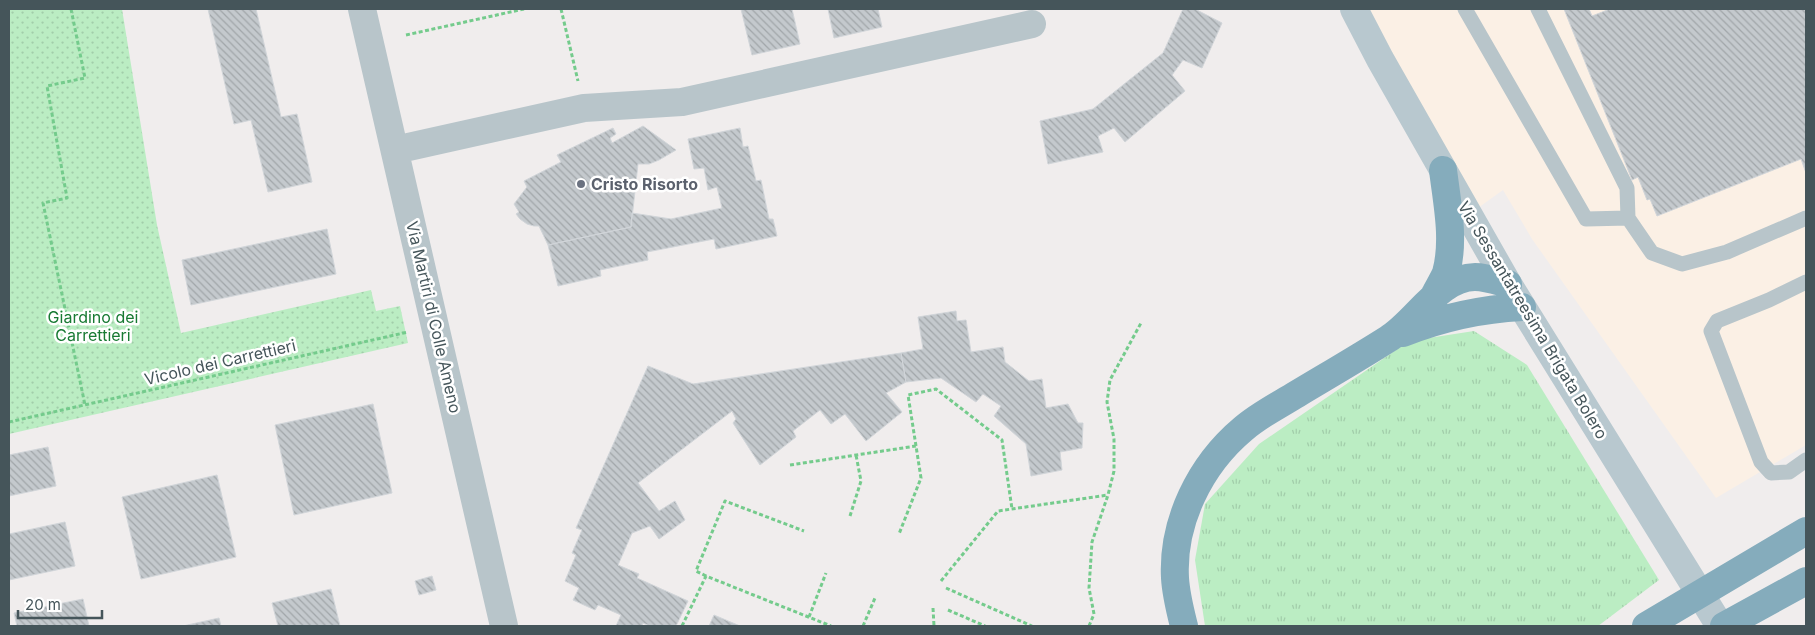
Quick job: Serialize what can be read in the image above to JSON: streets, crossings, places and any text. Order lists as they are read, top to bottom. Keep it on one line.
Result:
{"streets":{"main road":["Via Sessantatreesima Brigata Bolero"],"street":["Via Martiri di Colle Ameno"],"path":["Vicolo dei Carrettieri"]},"crossings":[["Via Martiri di Colle Ameno","Vicolo dei Carrettieri"]],"parks":["Giardino dei Carrettieri"],"places":["Cristo Risorto"],"scale_bar":"20 m"}
